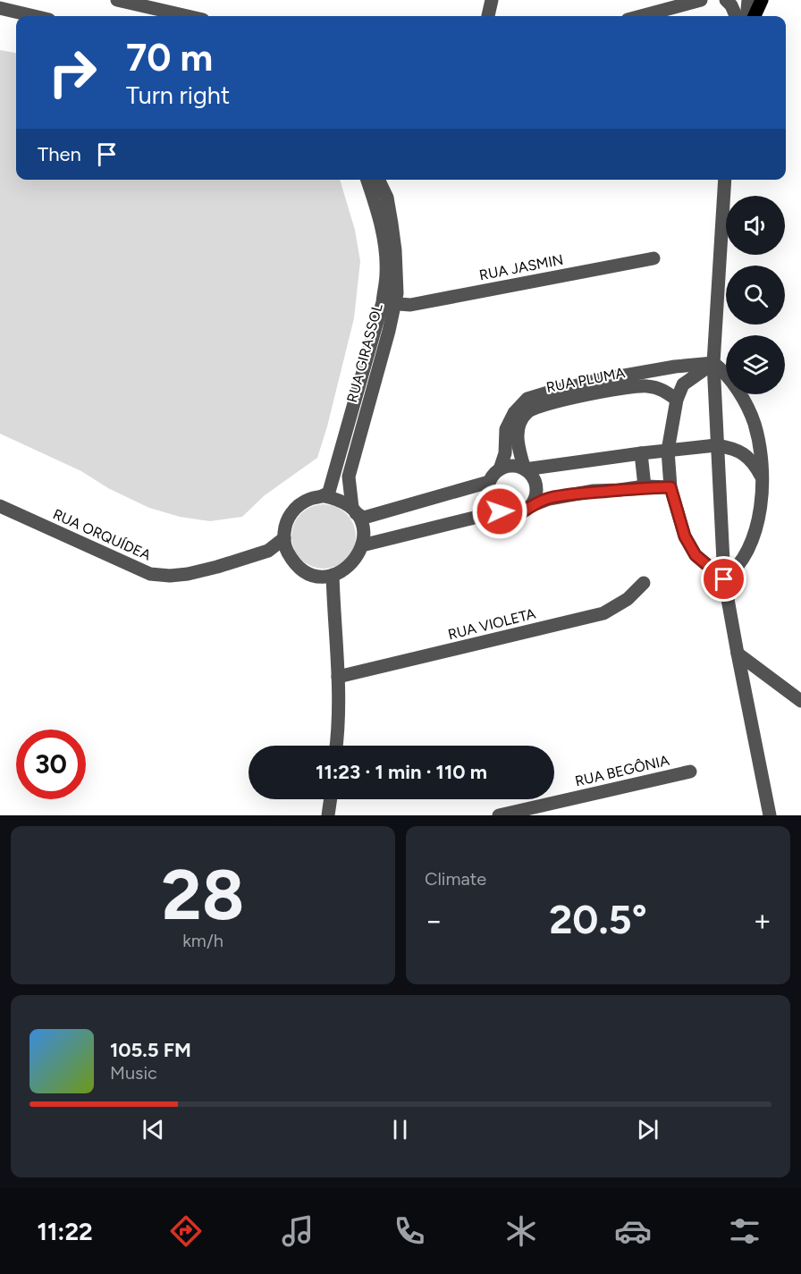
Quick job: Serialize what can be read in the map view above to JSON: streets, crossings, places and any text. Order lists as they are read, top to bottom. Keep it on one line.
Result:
{"streets":{"street":["RUA JASMIN","RUA GIRASSOL","RUA PLUMA","RUA ORQUÍDEA","RUA VIOLETA","RUA BEGÔNIA"]},"crossings":[["RUA JASMIN","RUA GIRASSOL"],["RUA GIRASSOL","RUA ORQUÍDEA"]],"page":{"turn":["70 m","Turn right"],"then":"Then","limit":"30","trip":"11:23 · 1 min · 110 m","tile":[["28","km/h"],"Climate"],"heat":["−","20.5°","+"],"song":["105.5 FM","Music"],"tabs":"11:22"}}
